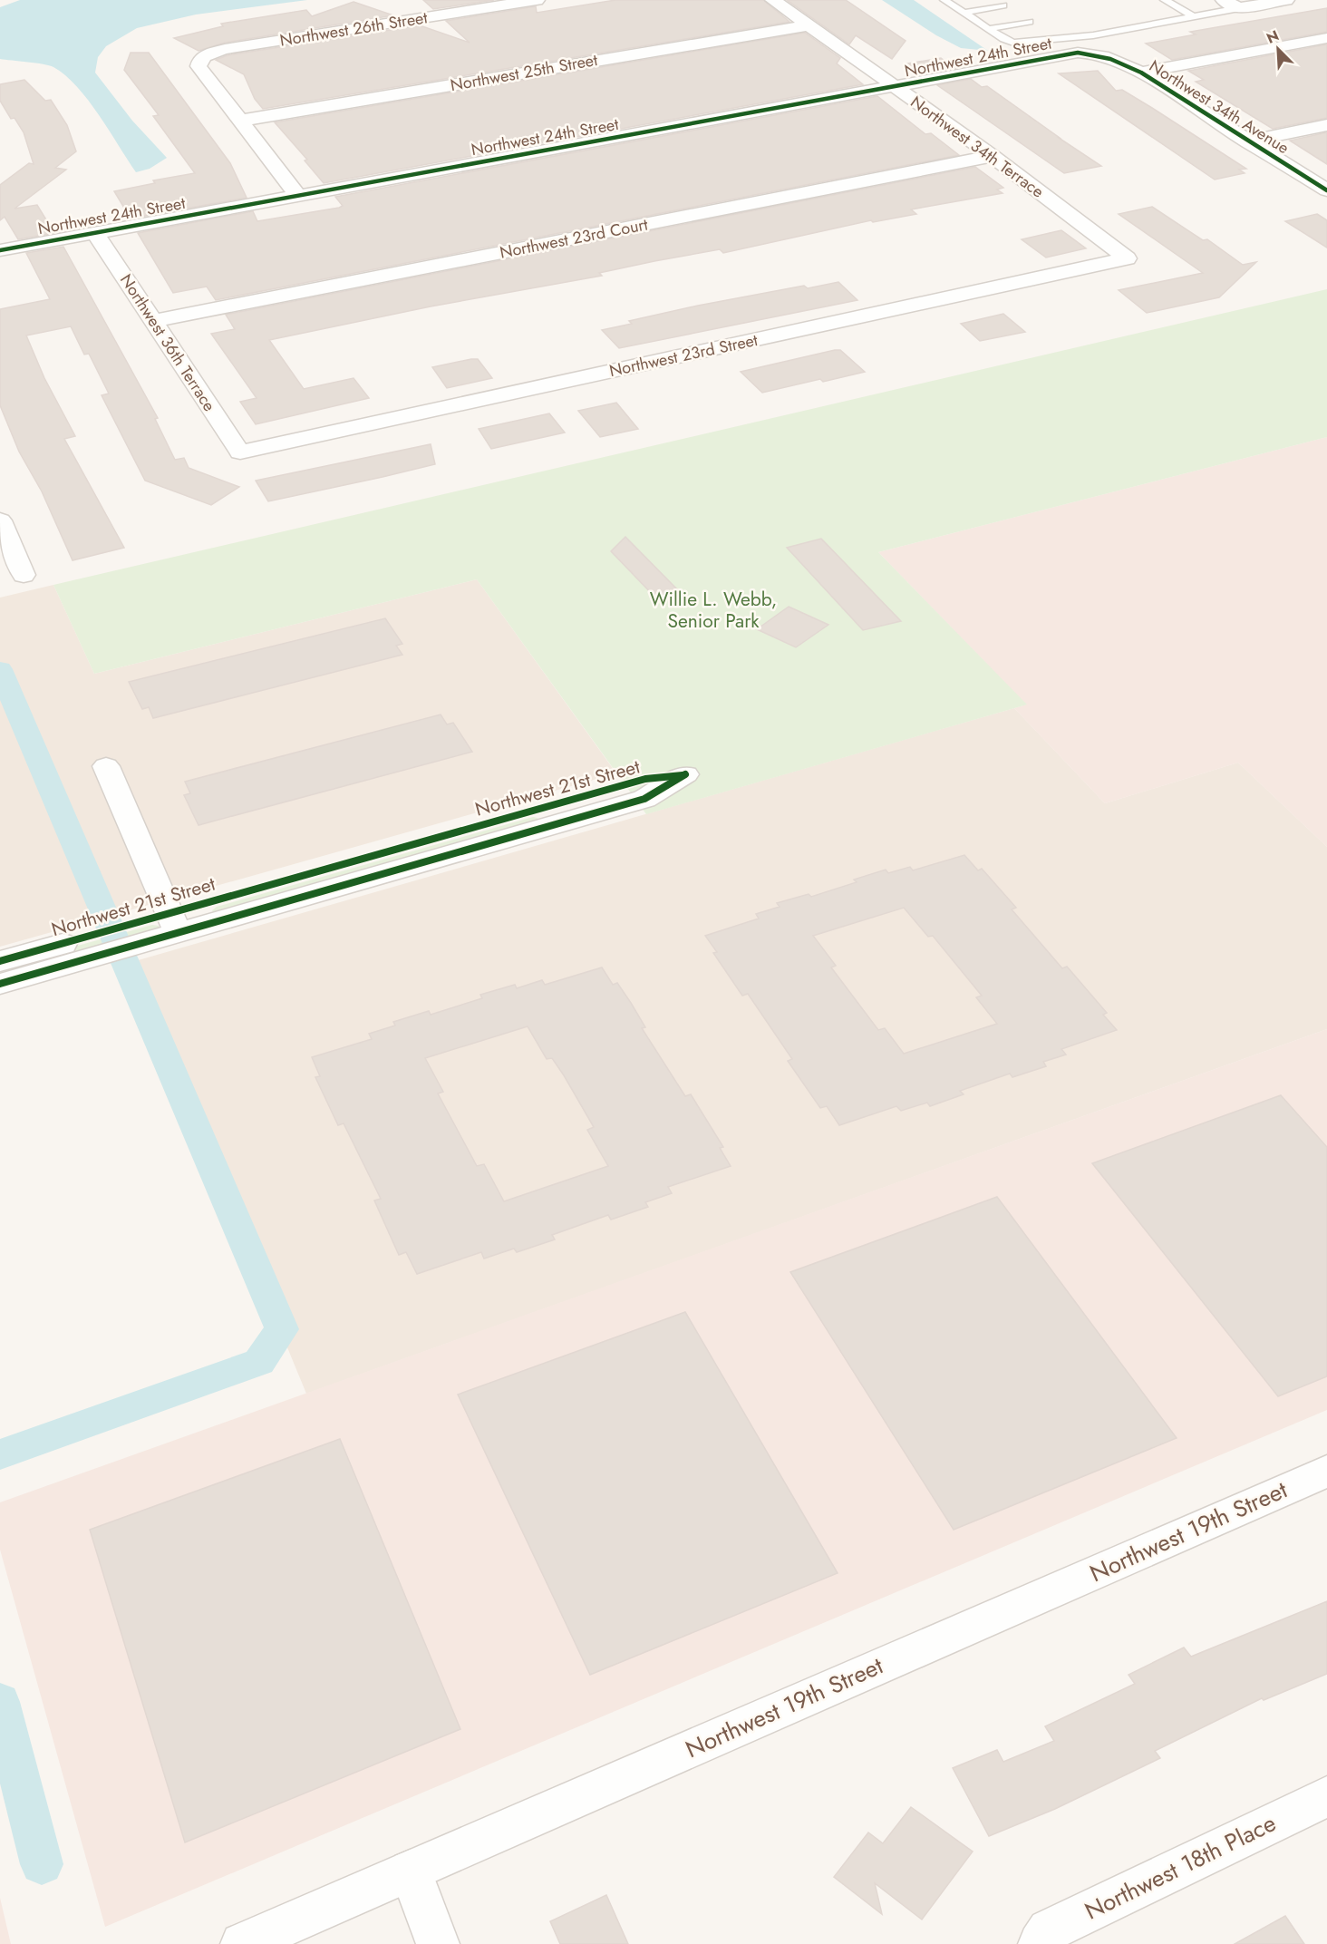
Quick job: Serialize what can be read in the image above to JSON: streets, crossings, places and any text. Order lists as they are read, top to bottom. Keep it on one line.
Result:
{"streets":{"street":["Northwest 26th Street","Northwest 24th Street","Northwest 25th Street","Northwest 34th Avenue","Northwest 34th Terrace","Northwest 23rd Court","Northwest 36th Terrace","Northwest 23rd Street","Northwest 21st Street","Northwest 19th Street","Northwest 18th Place"]},"crossings":[["Northwest 26th Street","Northwest 25th Street"],["Northwest 24th Street","Northwest 34th Avenue"],["Northwest 24th Street","Northwest 34th Terrace"],["Northwest 24th Street","Northwest 36th Terrace"],["Northwest 25th Street","Northwest 34th Terrace"],["Northwest 34th Terrace","Northwest 23rd Court"],["Northwest 34th Terrace","Northwest 23rd Street"],["Northwest 23rd Court","Northwest 36th Terrace"],["Northwest 36th Terrace","Northwest 23rd Street"]],"parks":["Willie L. Webb, Senior Park"],"north":"top left"}
